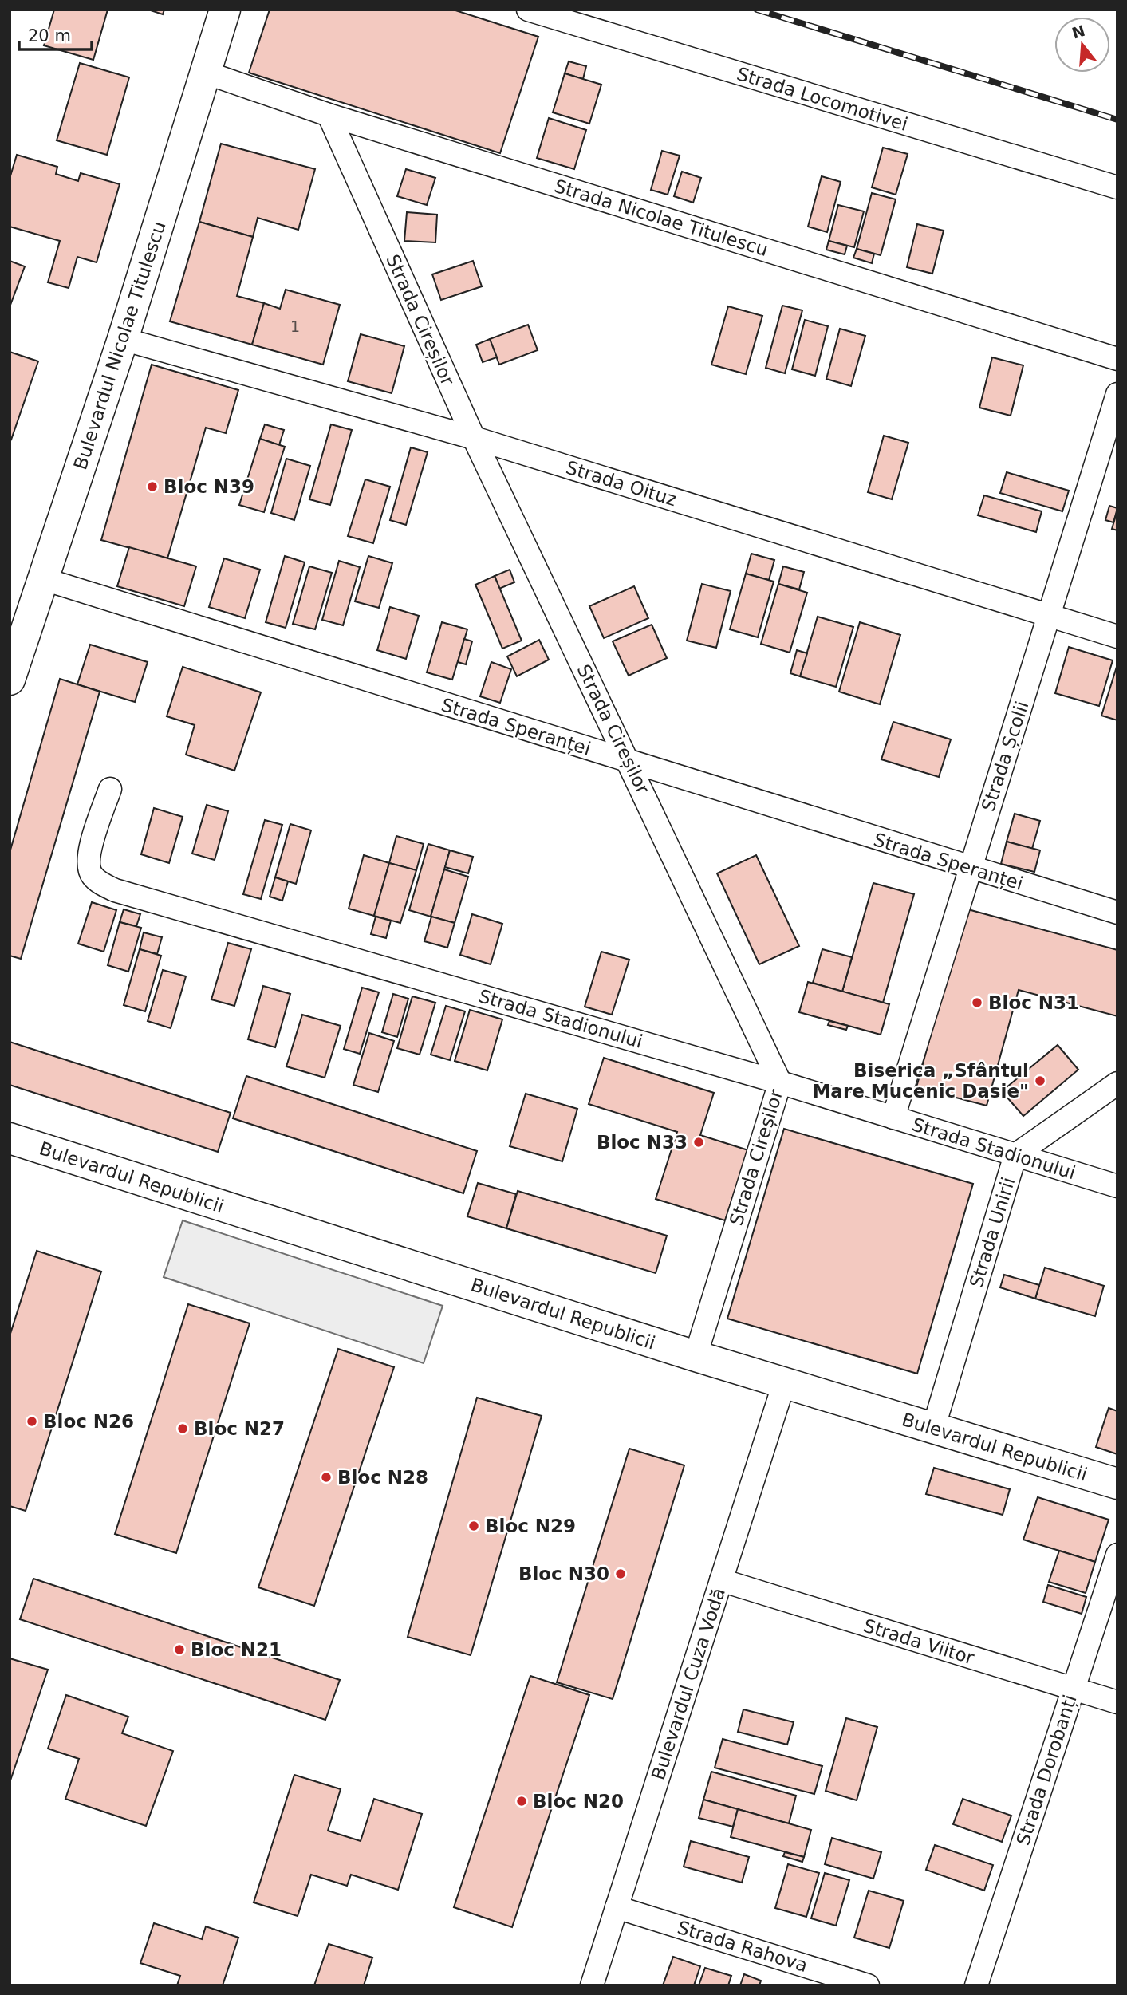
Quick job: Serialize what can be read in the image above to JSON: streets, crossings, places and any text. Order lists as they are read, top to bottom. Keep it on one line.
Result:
{"streets":{"main road":["Bulevardul Nicolae Titulescu","Bulevardul Republicii"],"street":["Strada Locomotivei","Strada Nicolae Titulescu","Strada Cireșilor","Strada Oituz","Strada Speranței","Strada Școlii","Strada Stadionului","Strada Unirii","Strada Viitor","Bulevardul Cuza Vodă","Strada Dorobanți","Strada Rahova"]},"crossings":[["Strada Nicolae Titulescu","Strada Cireșilor"],["Strada Nicolae Titulescu","Bulevardul Nicolae Titulescu"],["Strada Cireșilor","Strada Oituz"],["Strada Cireșilor","Strada Speranței"],["Strada Cireșilor","Strada Stadionului"],["Strada Cireșilor","Bulevardul Republicii"],["Bulevardul Nicolae Titulescu","Strada Oituz"],["Bulevardul Nicolae Titulescu","Strada Speranței"],["Strada Oituz","Strada Școlii"],["Strada Speranței","Strada Școlii"],["Strada Școlii","Strada Stadionului"],["Strada Stadionului","Strada Unirii"],["Bulevardul Republicii","Strada Unirii"],["Bulevardul Republicii","Bulevardul Cuza Vodă"],["Strada Viitor","Bulevardul Cuza Vodă"],["Strada Viitor","Strada Dorobanți"],["Bulevardul Cuza Vodă","Strada Rahova"]],"places":["Bloc N39","Bloc N31","Biserica „Sfântul Mare Mucenic Dasie\"","Bloc N33","Bloc N26","Bloc N27","Bloc N28","Bloc N29","Bloc N30","Bloc N21","Bloc N20"],"house_numbers":["1"],"scale_bar":"20 m","north":"top"}
